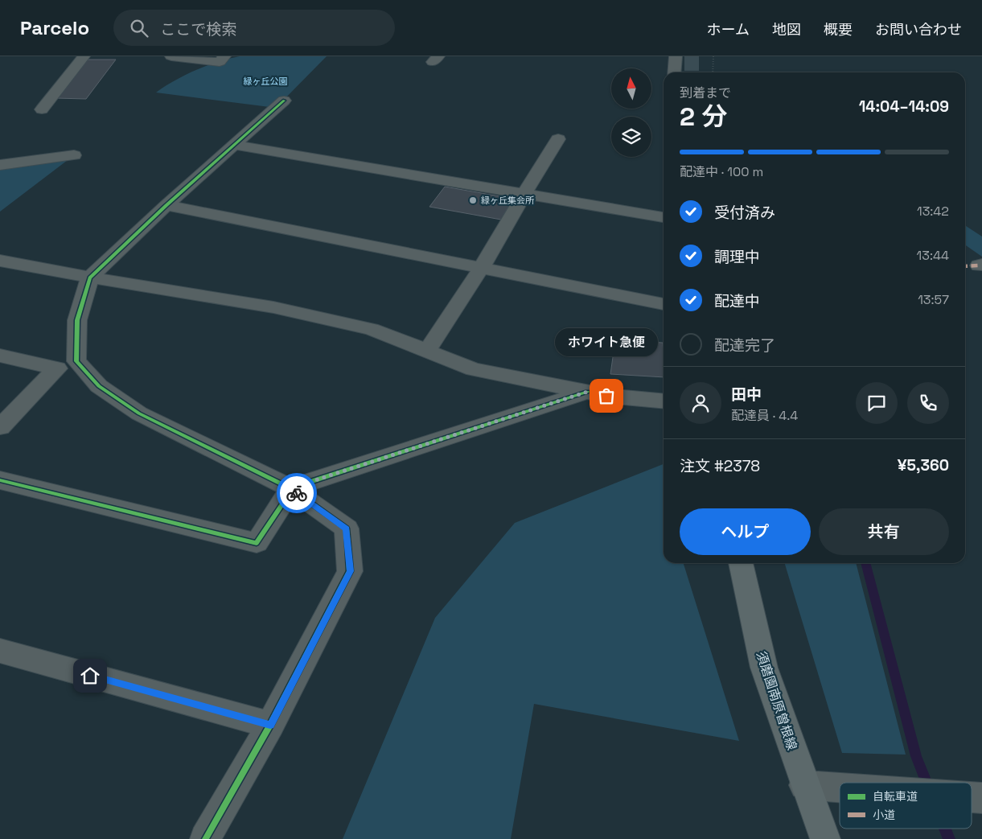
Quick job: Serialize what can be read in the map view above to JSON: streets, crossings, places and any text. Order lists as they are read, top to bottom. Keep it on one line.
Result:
{"streets":{"main road":["須磨園南原曽根線"]},"parks":["緑ヶ丘公園"],"places":["緑ヶ丘集会所","ホワイト急便"],"legend":["自転車道","小道"],"north":"top","page":{"header":"Parcelo","search":"ここで検索","nav":["ホーム","地図","概要","お問い合わせ"],"heading":["2 分","到着まで","14:04–14:09"],"panel":["田中","配達員 · 4.4","注文 #2378","¥5,360"],"bar":"配達中 · 100 m","list":[["受付済み","13:42"],["調理中","13:44"],["配達中","13:57"],"配達完了"],"bubble":"ホワイト急便","buttons":["ヘルプ","共有"]}}
